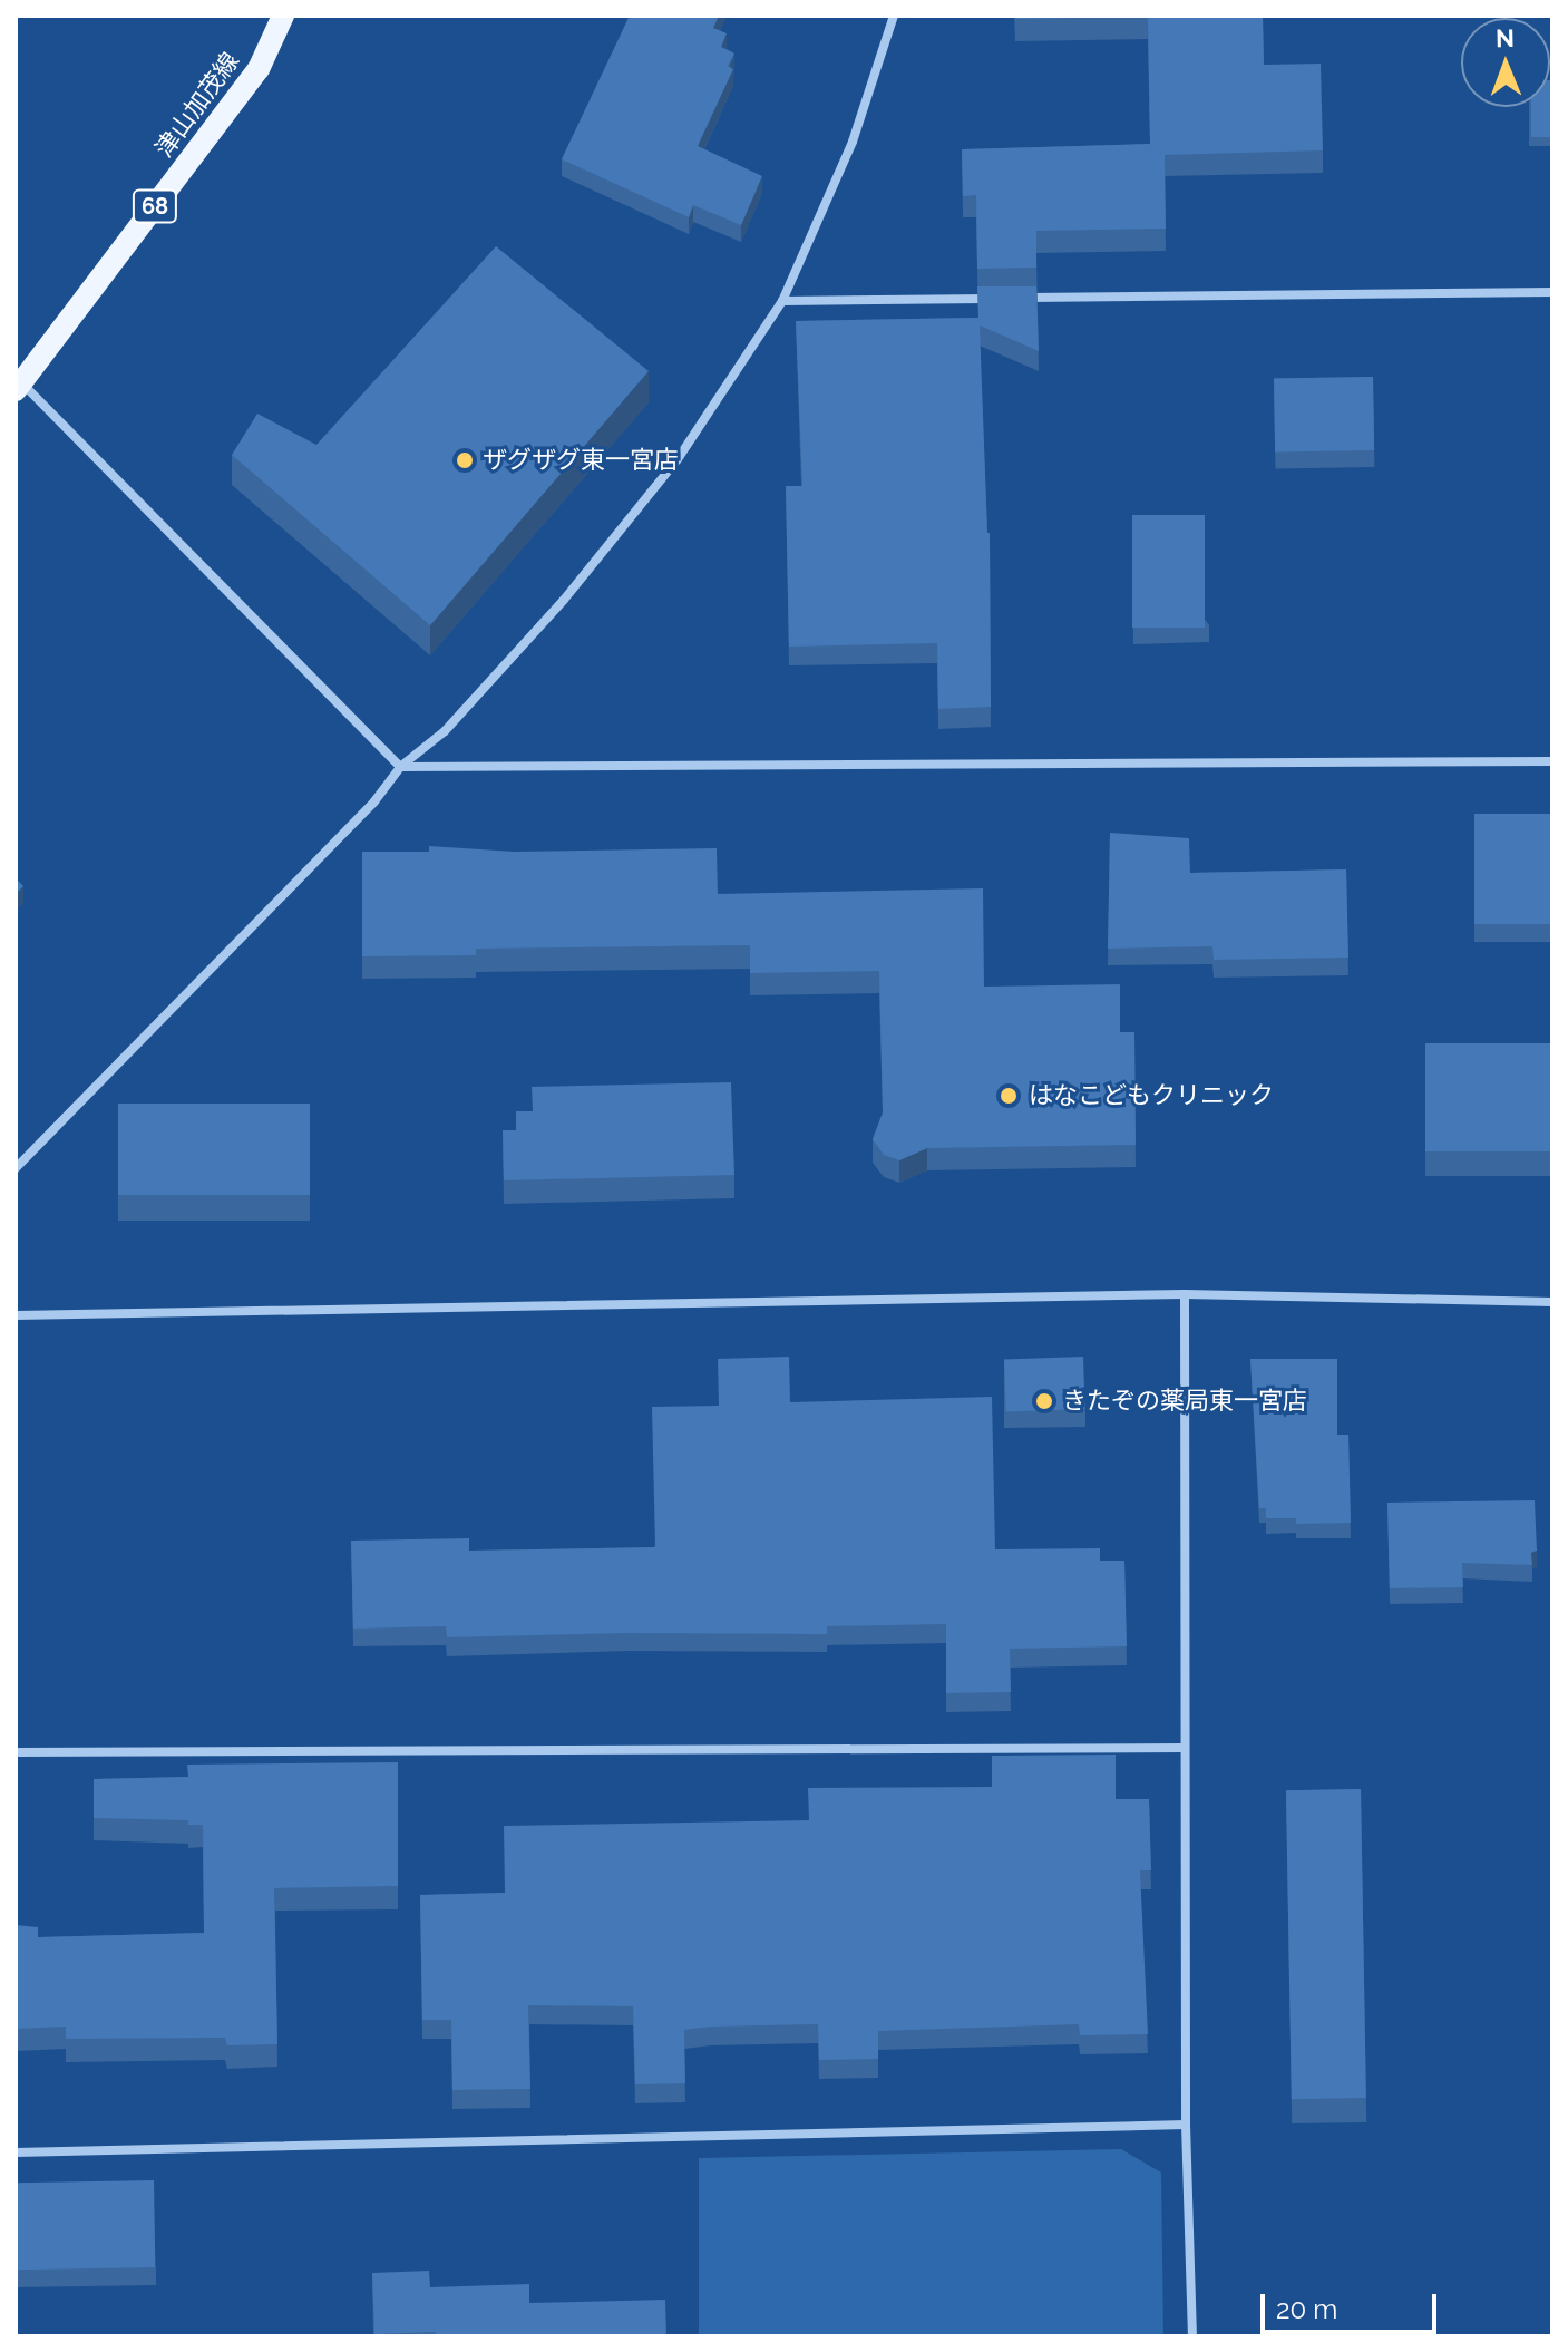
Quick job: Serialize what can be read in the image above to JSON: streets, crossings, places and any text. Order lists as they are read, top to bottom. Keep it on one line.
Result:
{"streets":{"main road":["津山加茂線","68"]},"places":["ザグザグ東一宮店","はなこどもクリニック","きたぞの薬局東一宮店"],"scale_bar":"20 m","north":"top"}
